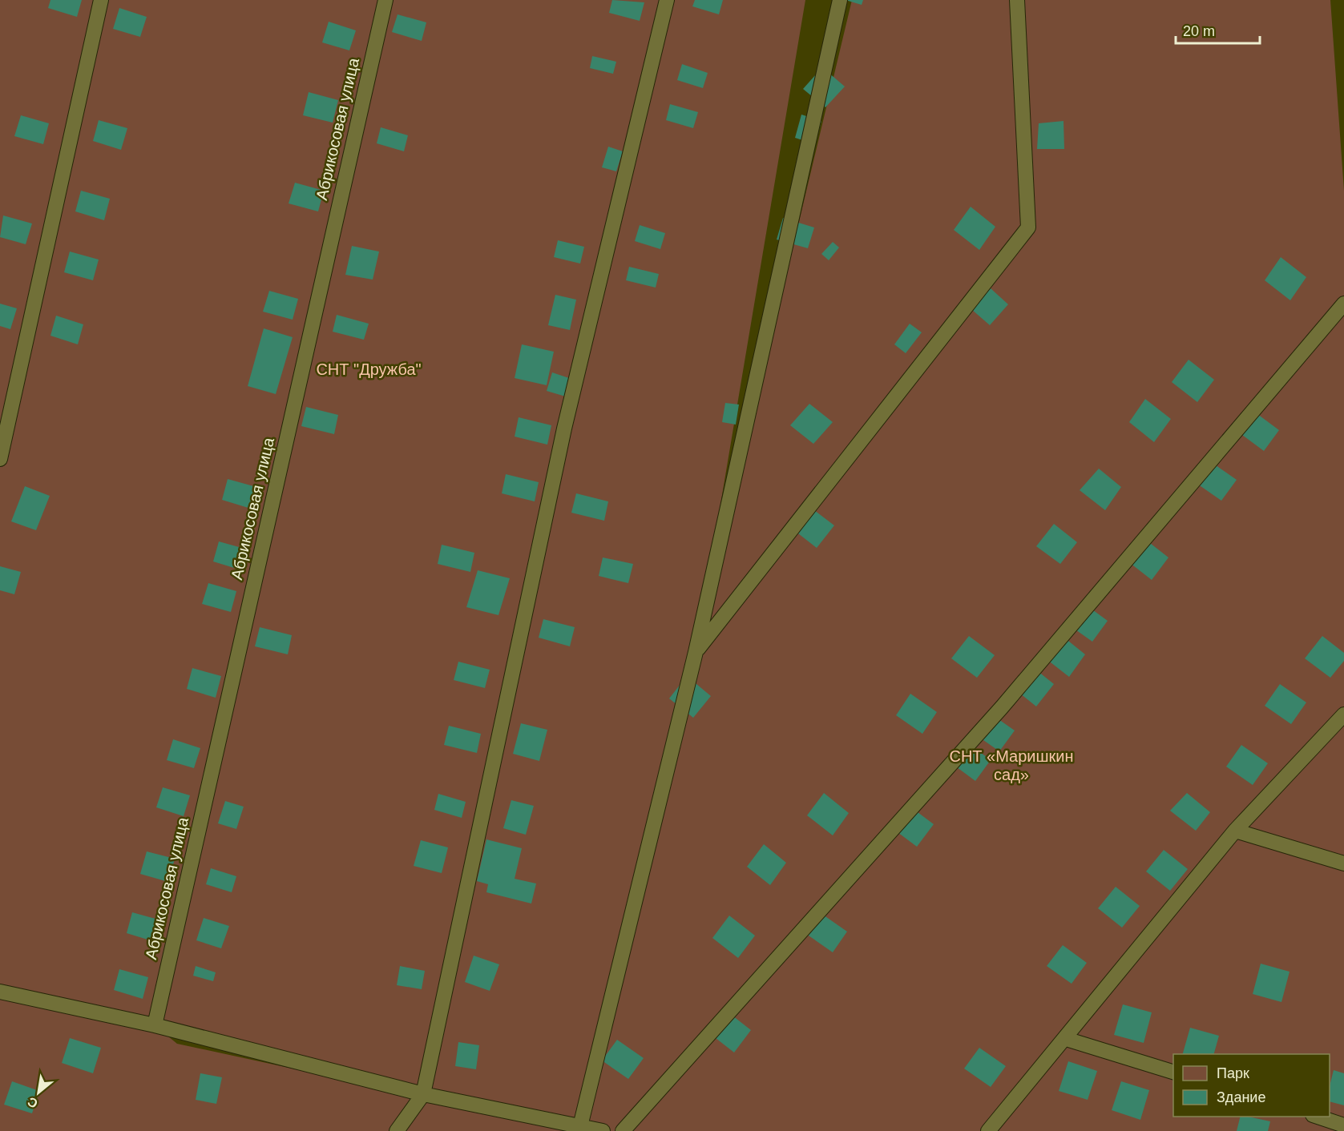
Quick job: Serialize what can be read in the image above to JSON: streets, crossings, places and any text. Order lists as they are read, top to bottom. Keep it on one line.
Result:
{"streets":{"lane":["Абрикосовая улица"]},"parks":["СНТ \"Дружба\"","СНТ «Маришкин сад»"],"legend":["Парк","Здание"],"scale_bar":"20 m","north":"bottom left"}
